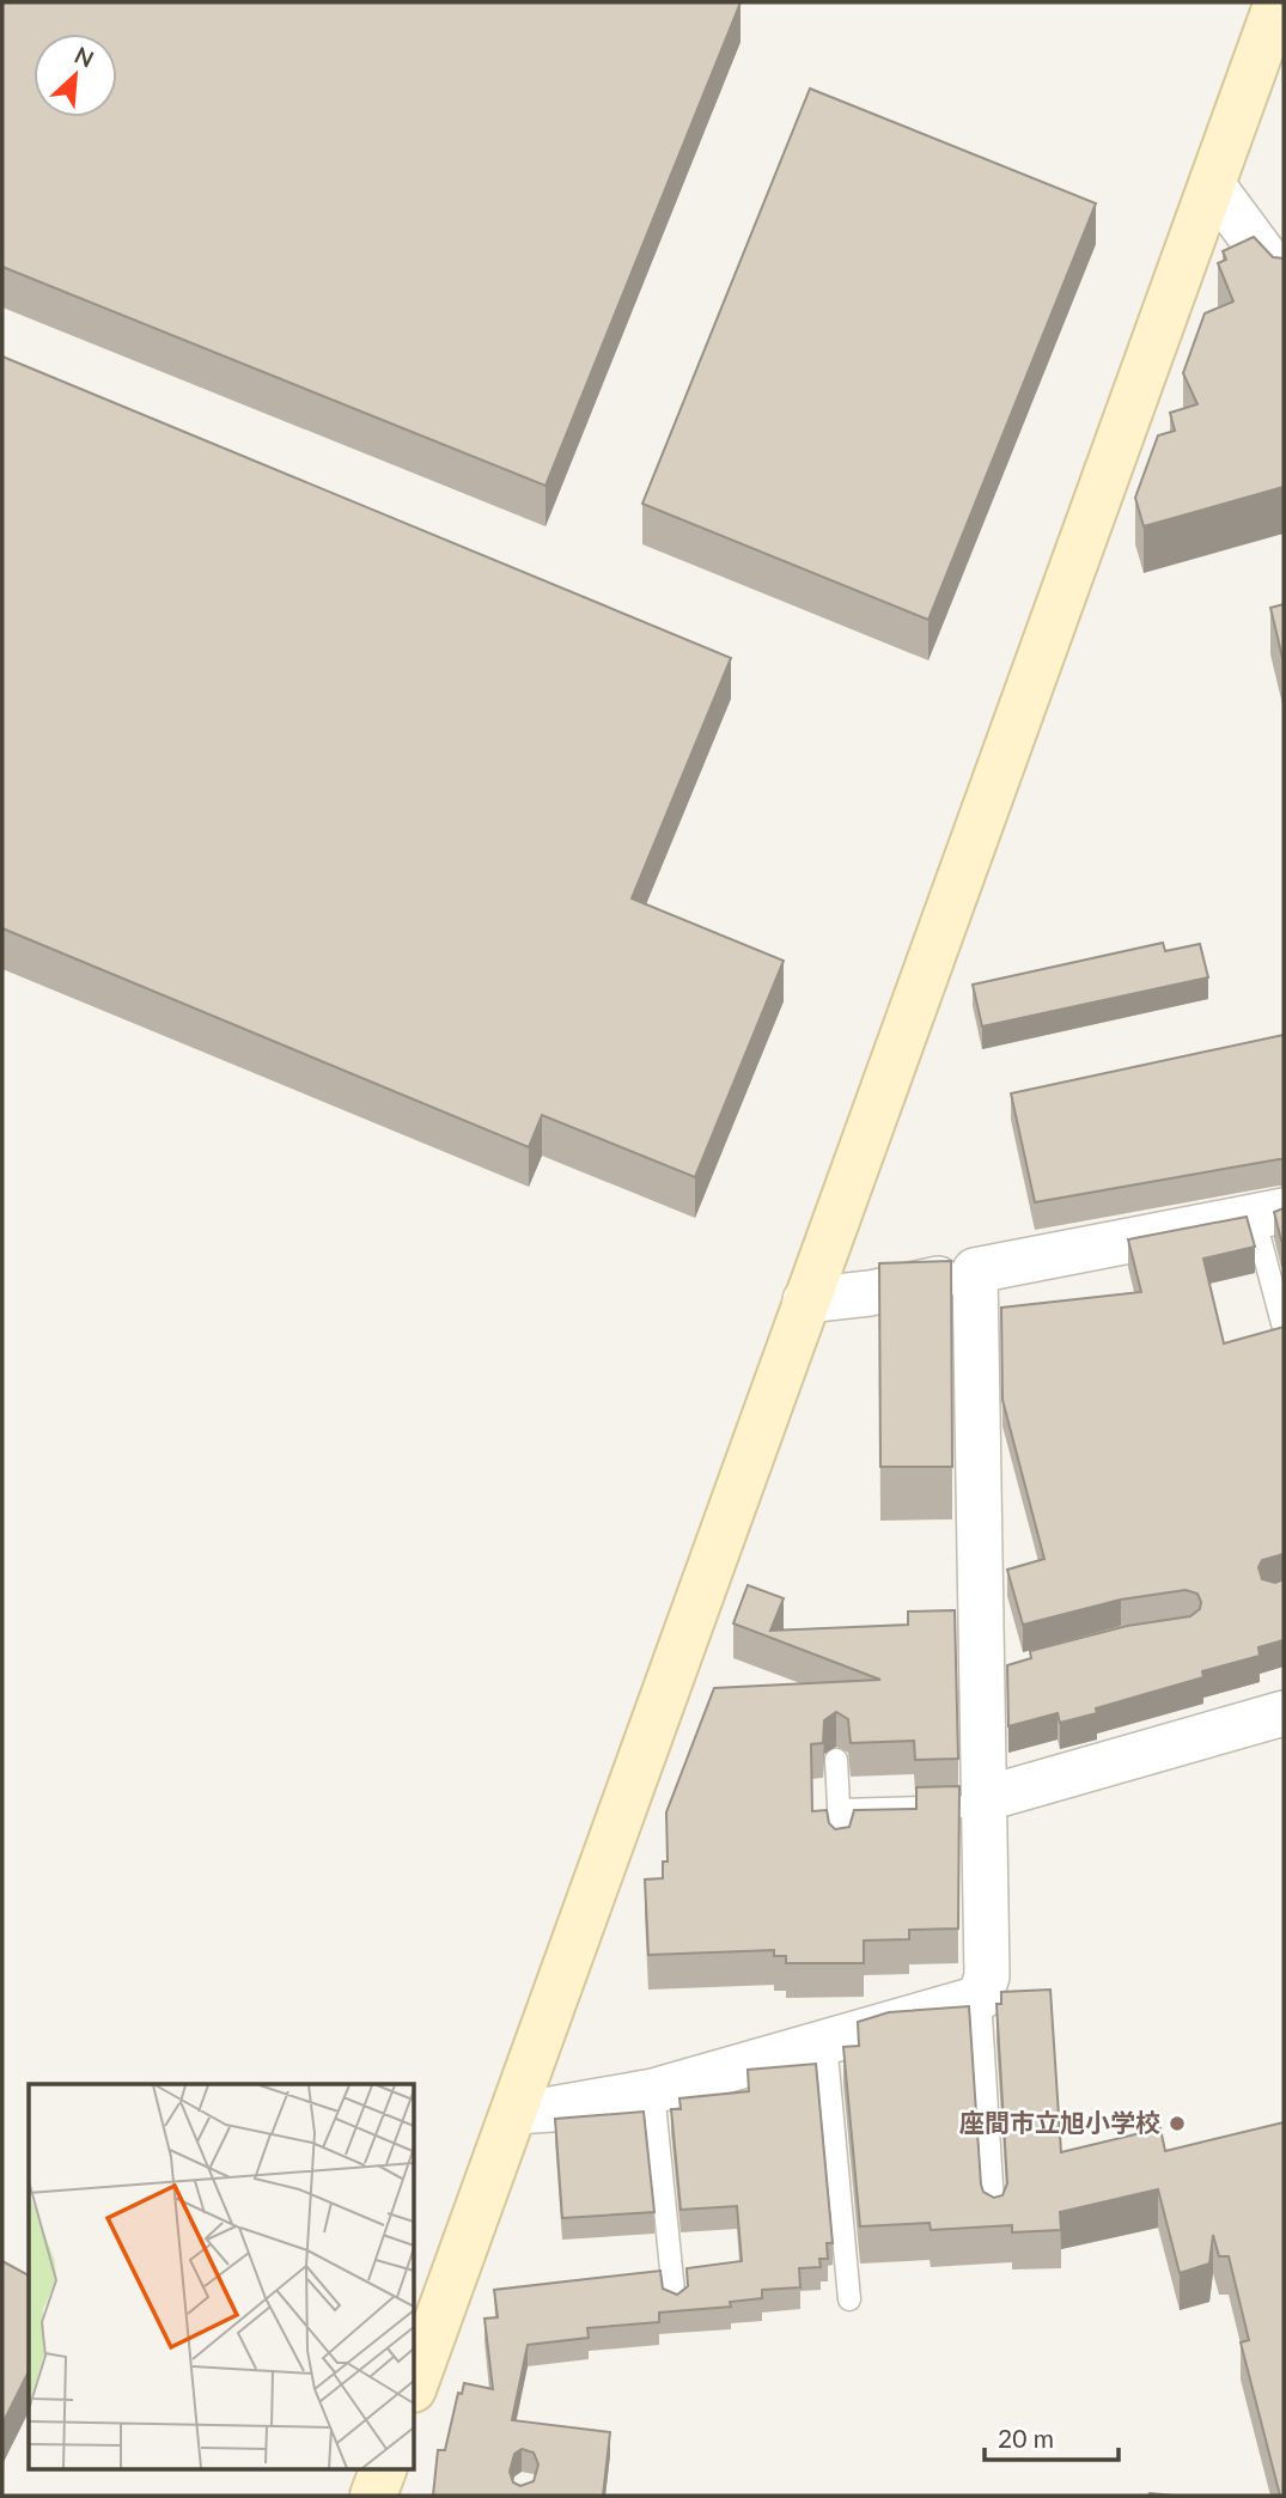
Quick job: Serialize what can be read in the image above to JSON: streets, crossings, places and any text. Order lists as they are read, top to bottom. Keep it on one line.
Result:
{"places":["座間市立旭小学校"],"scale_bar":"20 m","north":"top right"}
